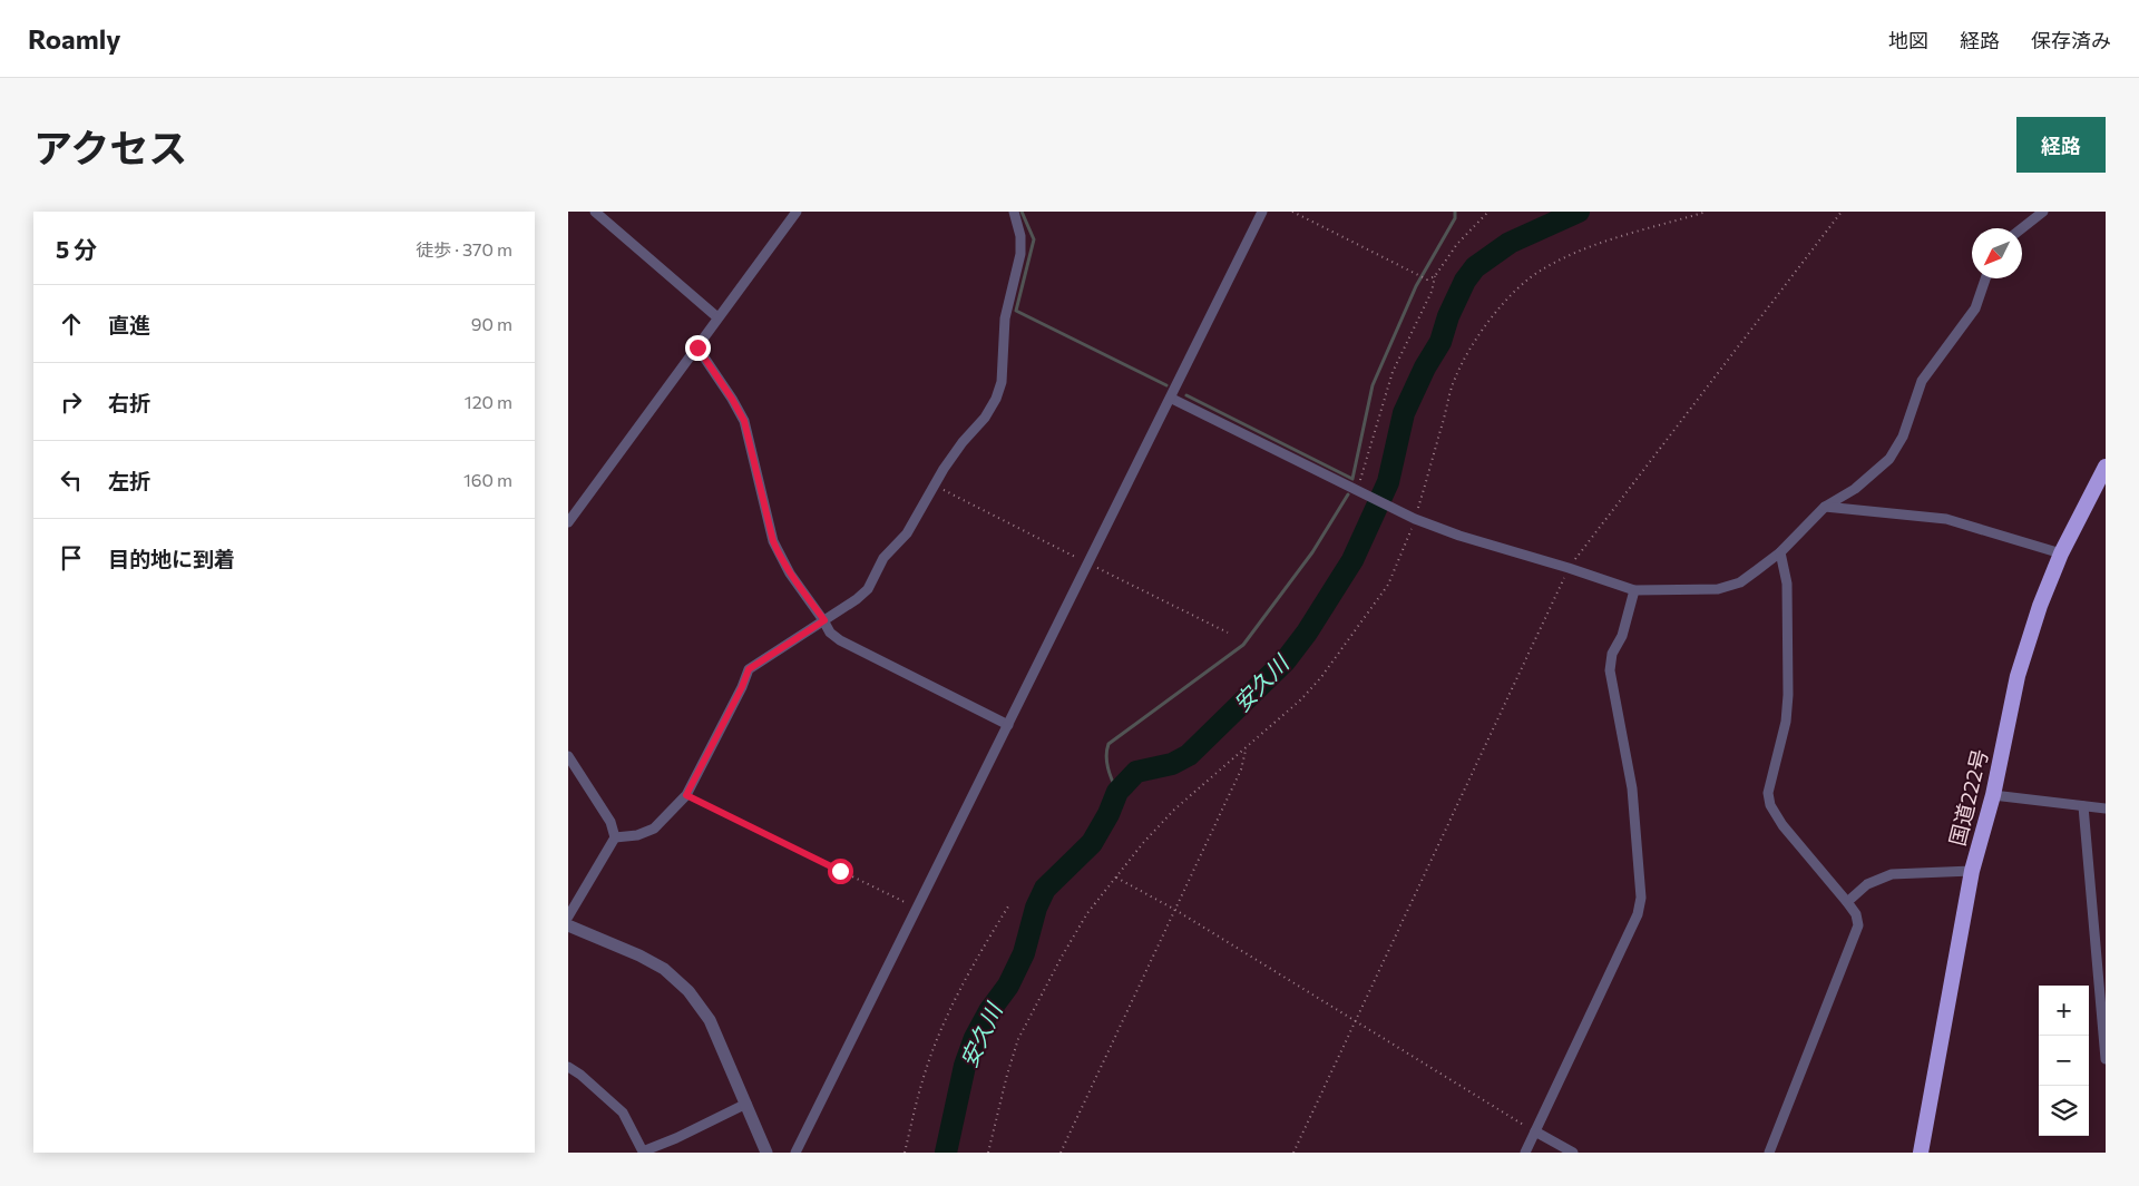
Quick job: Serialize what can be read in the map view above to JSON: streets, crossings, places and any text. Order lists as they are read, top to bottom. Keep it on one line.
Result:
{"streets":{"highway":["国道222号"]},"water":["安久川"],"north":"bottom left","page":{"header":"Roamly","nav":["地図","経路","保存済み"],"title":"アクセス","buttons":"経路","heading":["5 分","徒歩 · 370 m"],"list":[["直進","90 m"],["右折","120 m"],["左折","160 m"],"目的地に到着"],"map_buttons":["+","−"]}}
